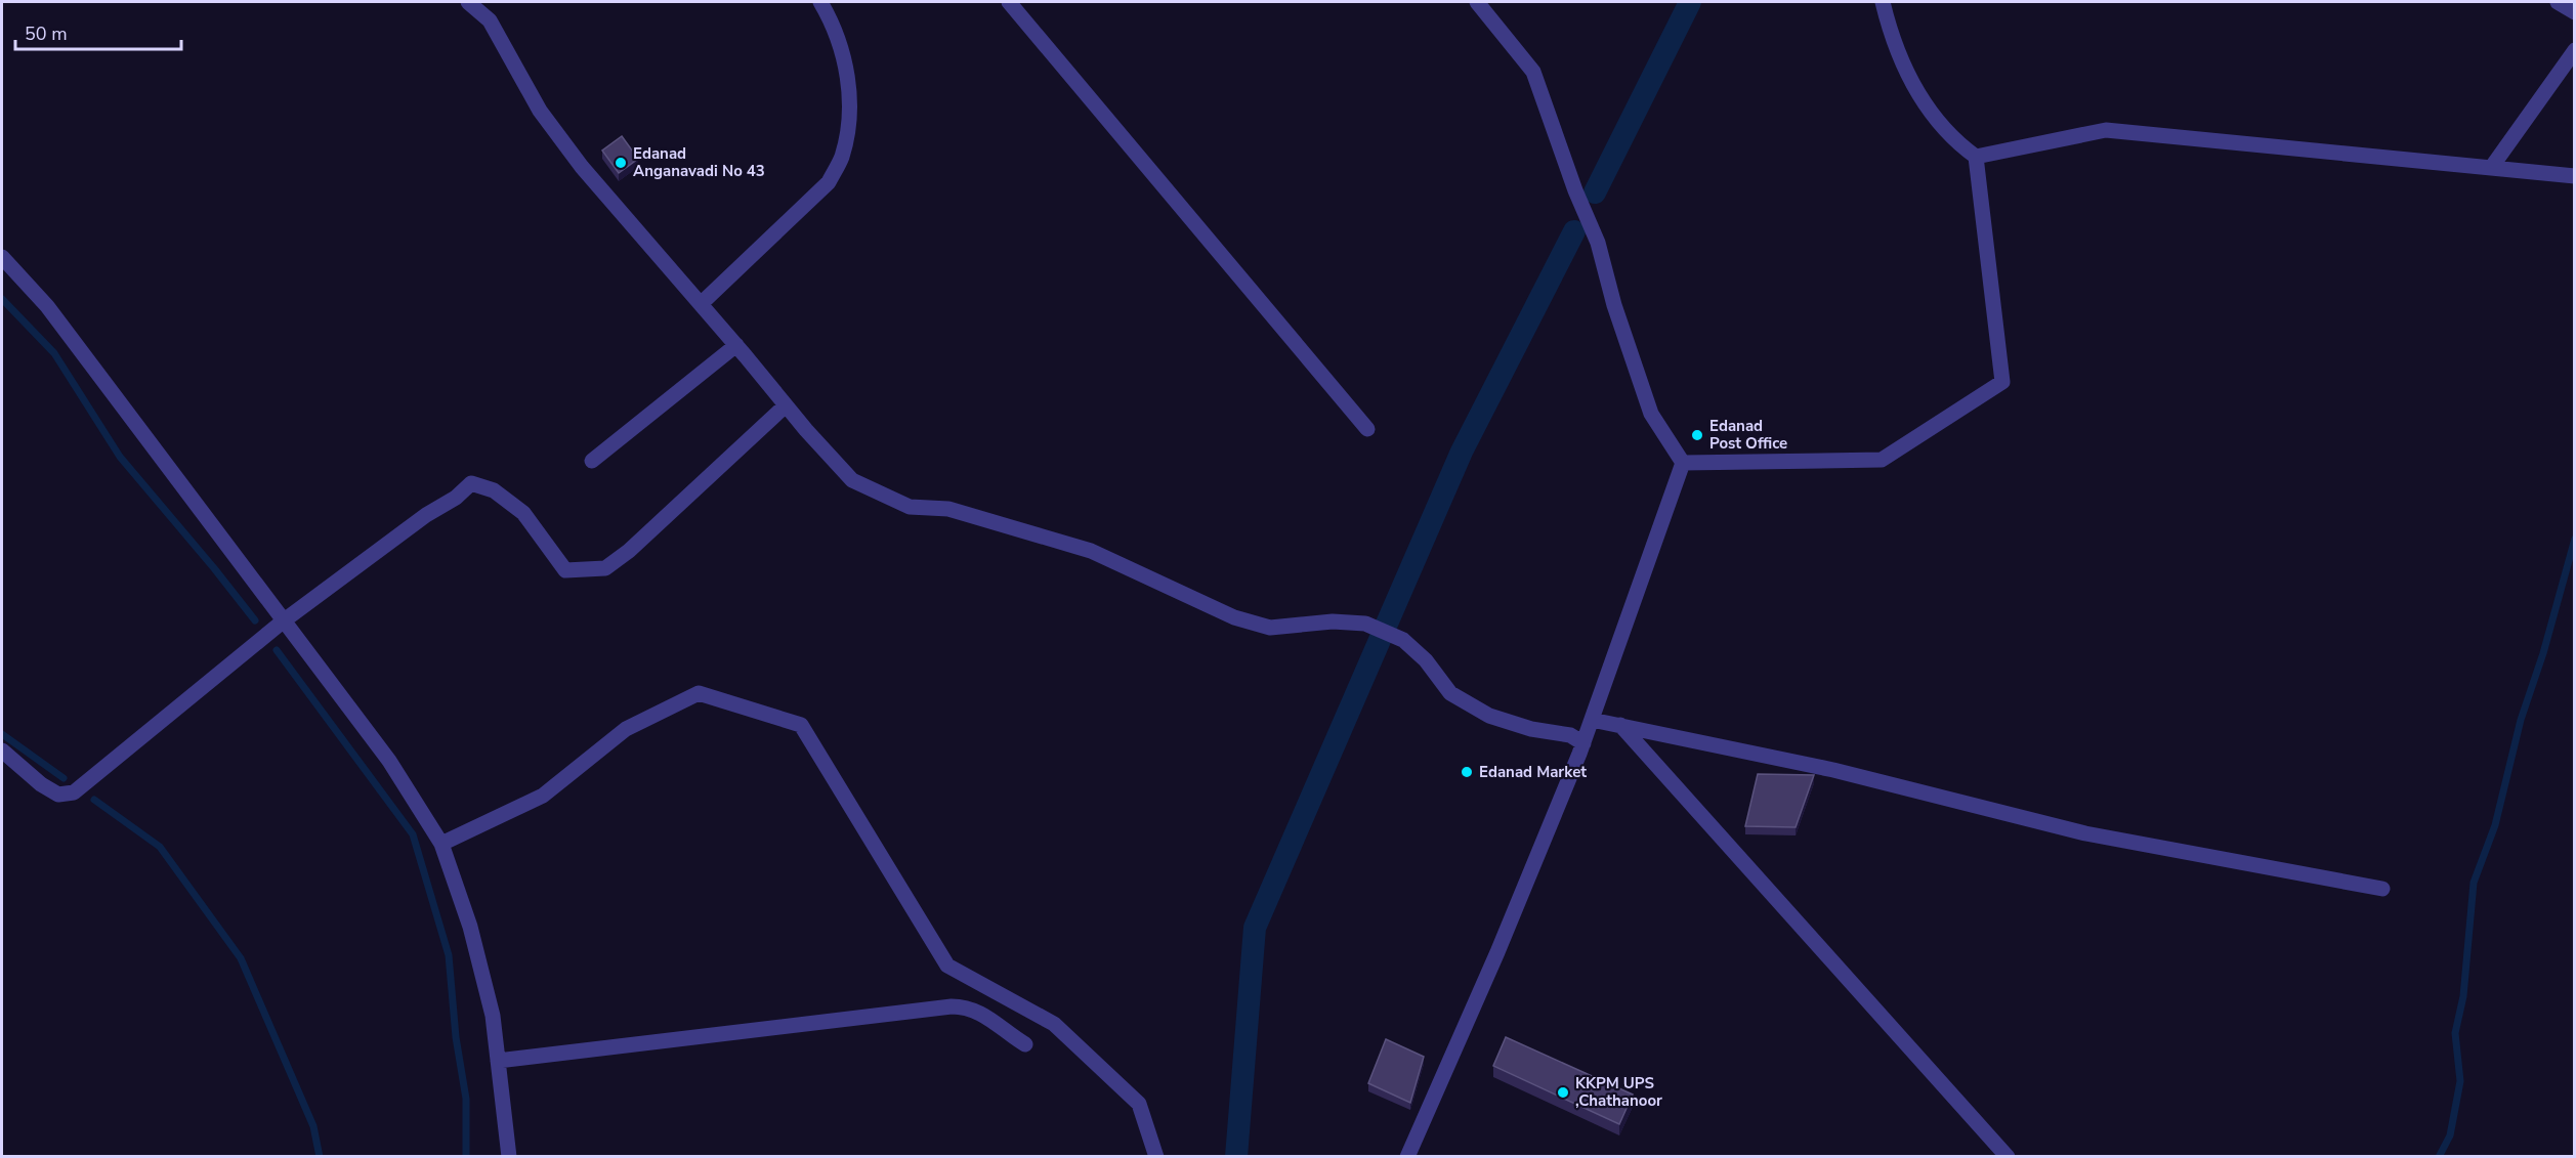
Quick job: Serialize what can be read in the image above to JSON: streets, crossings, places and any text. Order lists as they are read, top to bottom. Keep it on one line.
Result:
{"places":["Edanad Anganavadi No 43","Edanad Post Office","Edanad Market","KKPM UPS ,Chathanoor"],"scale_bar":"50 m"}
